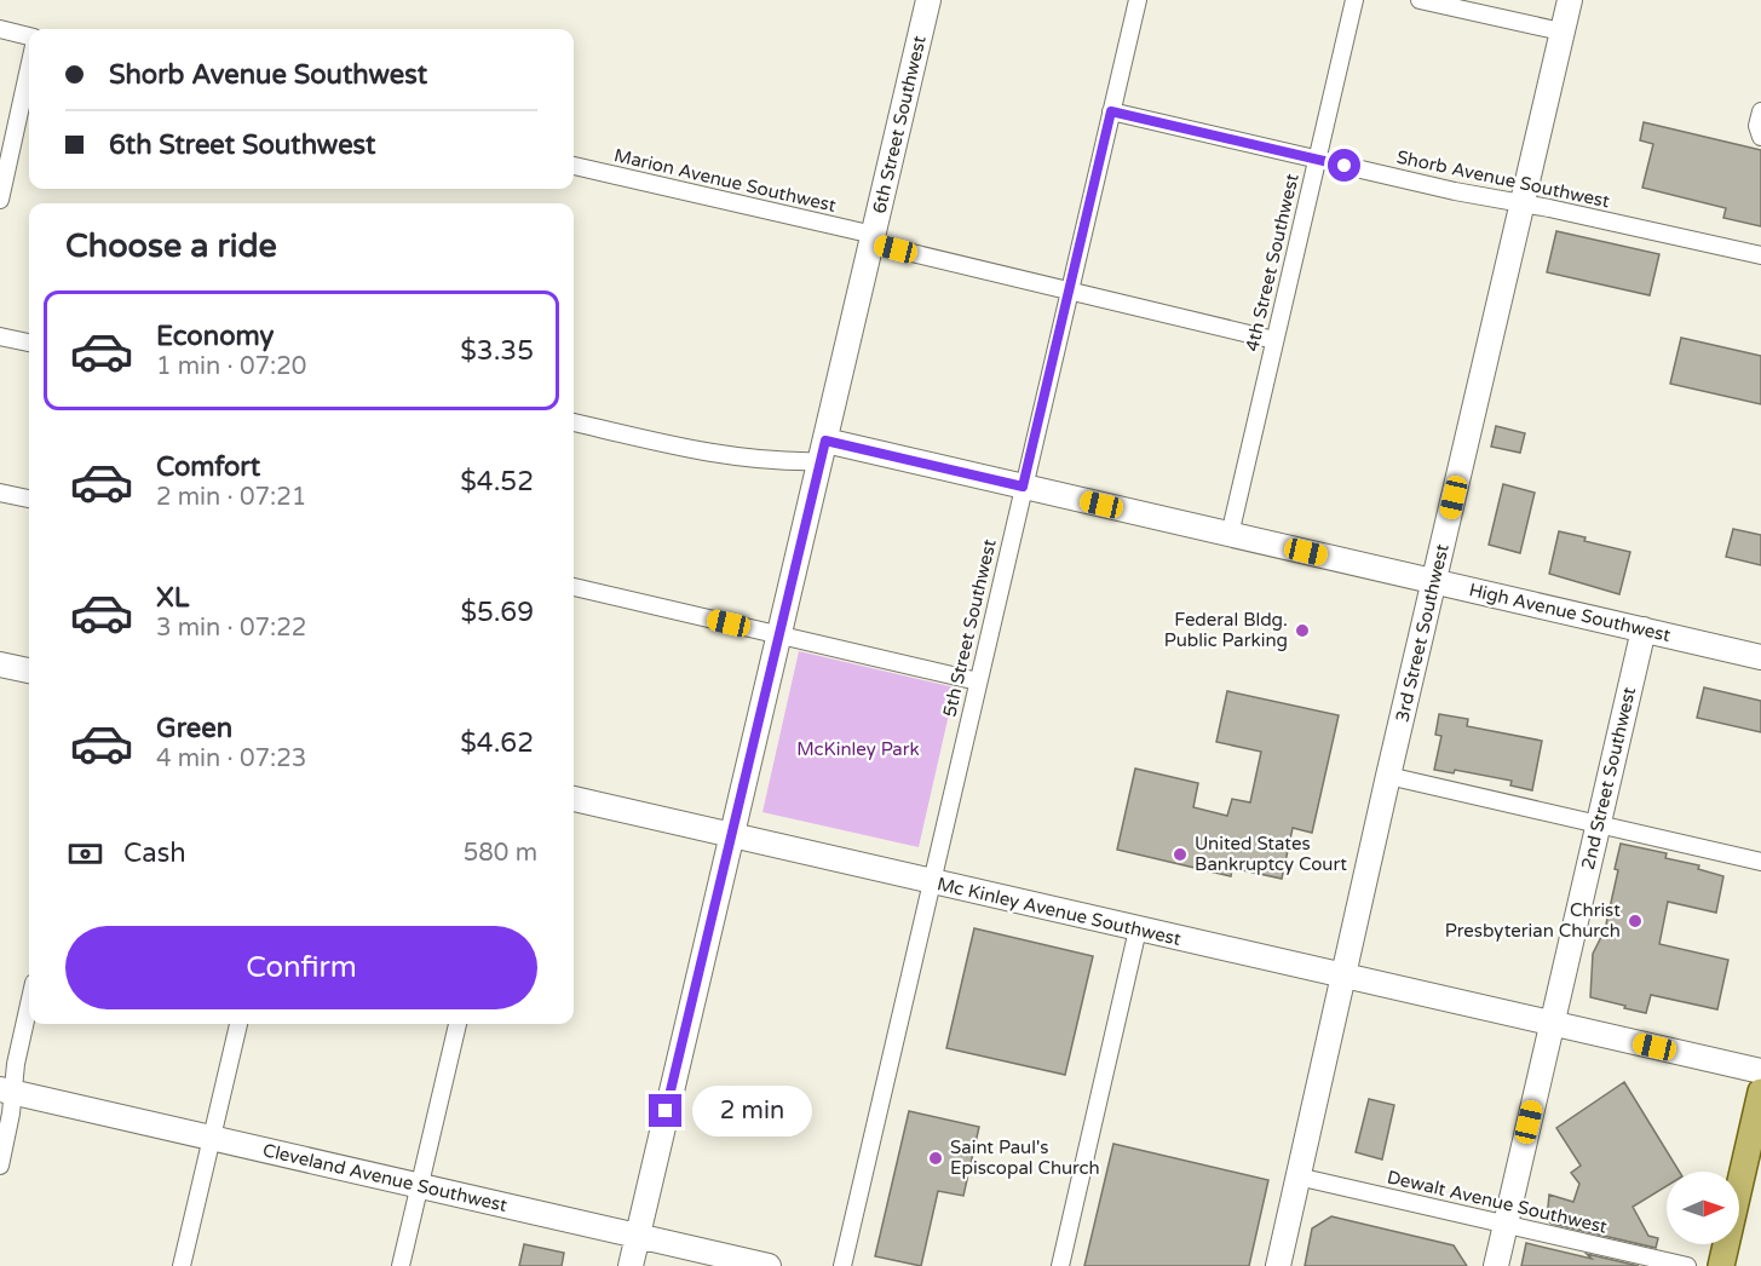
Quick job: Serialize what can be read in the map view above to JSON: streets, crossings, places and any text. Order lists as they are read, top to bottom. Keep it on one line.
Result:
{"streets":{"street":["6th Street Southwest","Shorb Avenue Southwest","Marion Avenue Southwest","4th Street Southwest","High Avenue Southwest","5th Street Southwest","3rd Street Southwest","2nd Street Southwest","Mc Kinley Avenue Southwest","Cleveland Avenue Southwest","Dewalt Avenue Southwest"]},"crossings":[["6th Street Southwest","Marion Avenue Southwest"],["6th Street Southwest","High Avenue Southwest"],["6th Street Southwest","Mc Kinley Avenue Southwest"],["6th Street Southwest","Cleveland Avenue Southwest"],["Shorb Avenue Southwest","4th Street Southwest"],["Shorb Avenue Southwest","5th Street Southwest"],["Shorb Avenue Southwest","3rd Street Southwest"],["Marion Avenue Southwest","4th Street Southwest"],["Marion Avenue Southwest","5th Street Southwest"],["4th Street Southwest","High Avenue Southwest"],["High Avenue Southwest","5th Street Southwest"],["High Avenue Southwest","3rd Street Southwest"],["High Avenue Southwest","2nd Street Southwest"],["5th Street Southwest","Mc Kinley Avenue Southwest"],["3rd Street Southwest","Mc Kinley Avenue Southwest"],["3rd Street Southwest","Dewalt Avenue Southwest"],["2nd Street Southwest","Mc Kinley Avenue Southwest"],["2nd Street Southwest","Dewalt Avenue Southwest"]],"parks":["McKinley Park"],"places":["Federal Bldg. Public Parking","United States Bankruptcy Court","Christ Presbyterian Church","Saint Paul's Episcopal Church"],"north":"right","page":{"banner":["Shorb Avenue Southwest","6th Street Southwest"],"heading":"Choose a ride","list":[{"name":"Economy","note":"1 min · 07:20","value":"$3.35"},{"name":"Comfort","note":"2 min · 07:21","value":"$4.52"},{"name":"XL","note":"3 min · 07:22","value":"$5.69"},{"name":"Green","note":"4 min · 07:23","value":"$4.62"}],"pay":["Cash","580 m"],"buttons":"Confirm","bubble":"2 min"}}
